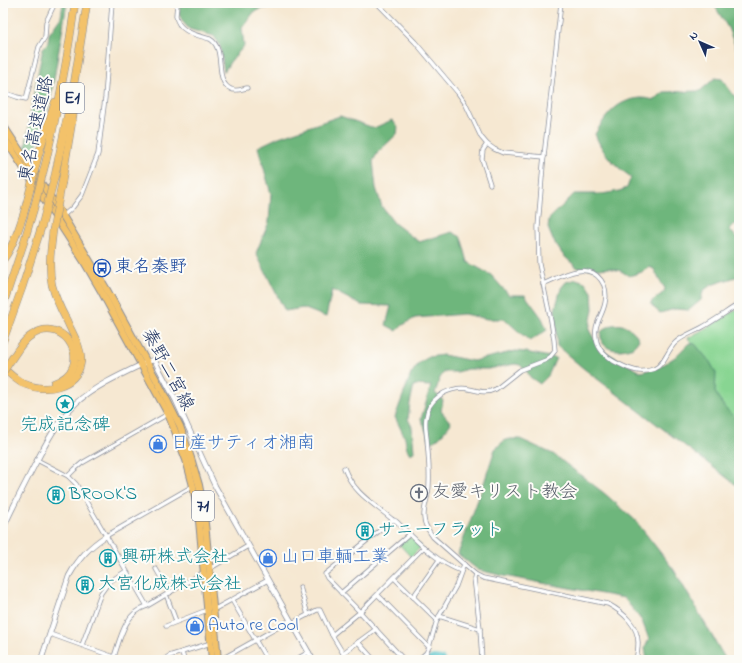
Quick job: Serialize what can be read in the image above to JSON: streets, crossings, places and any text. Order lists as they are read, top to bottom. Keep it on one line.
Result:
{"streets":{"highway":["E1","東名高速道路"],"main road":["秦野二宮線","71"]},"places":{"bus stop":["東名秦野"],"place":["完成記念碑"],"shop":["日産サティオ湘南","山口車輌工業","Auto re Cool"],"church":["友愛キリスト教会"],"building":["BROOK'S","サニーフラット","興研株式会社","大宮化成株式会社"]},"north":"top left"}
